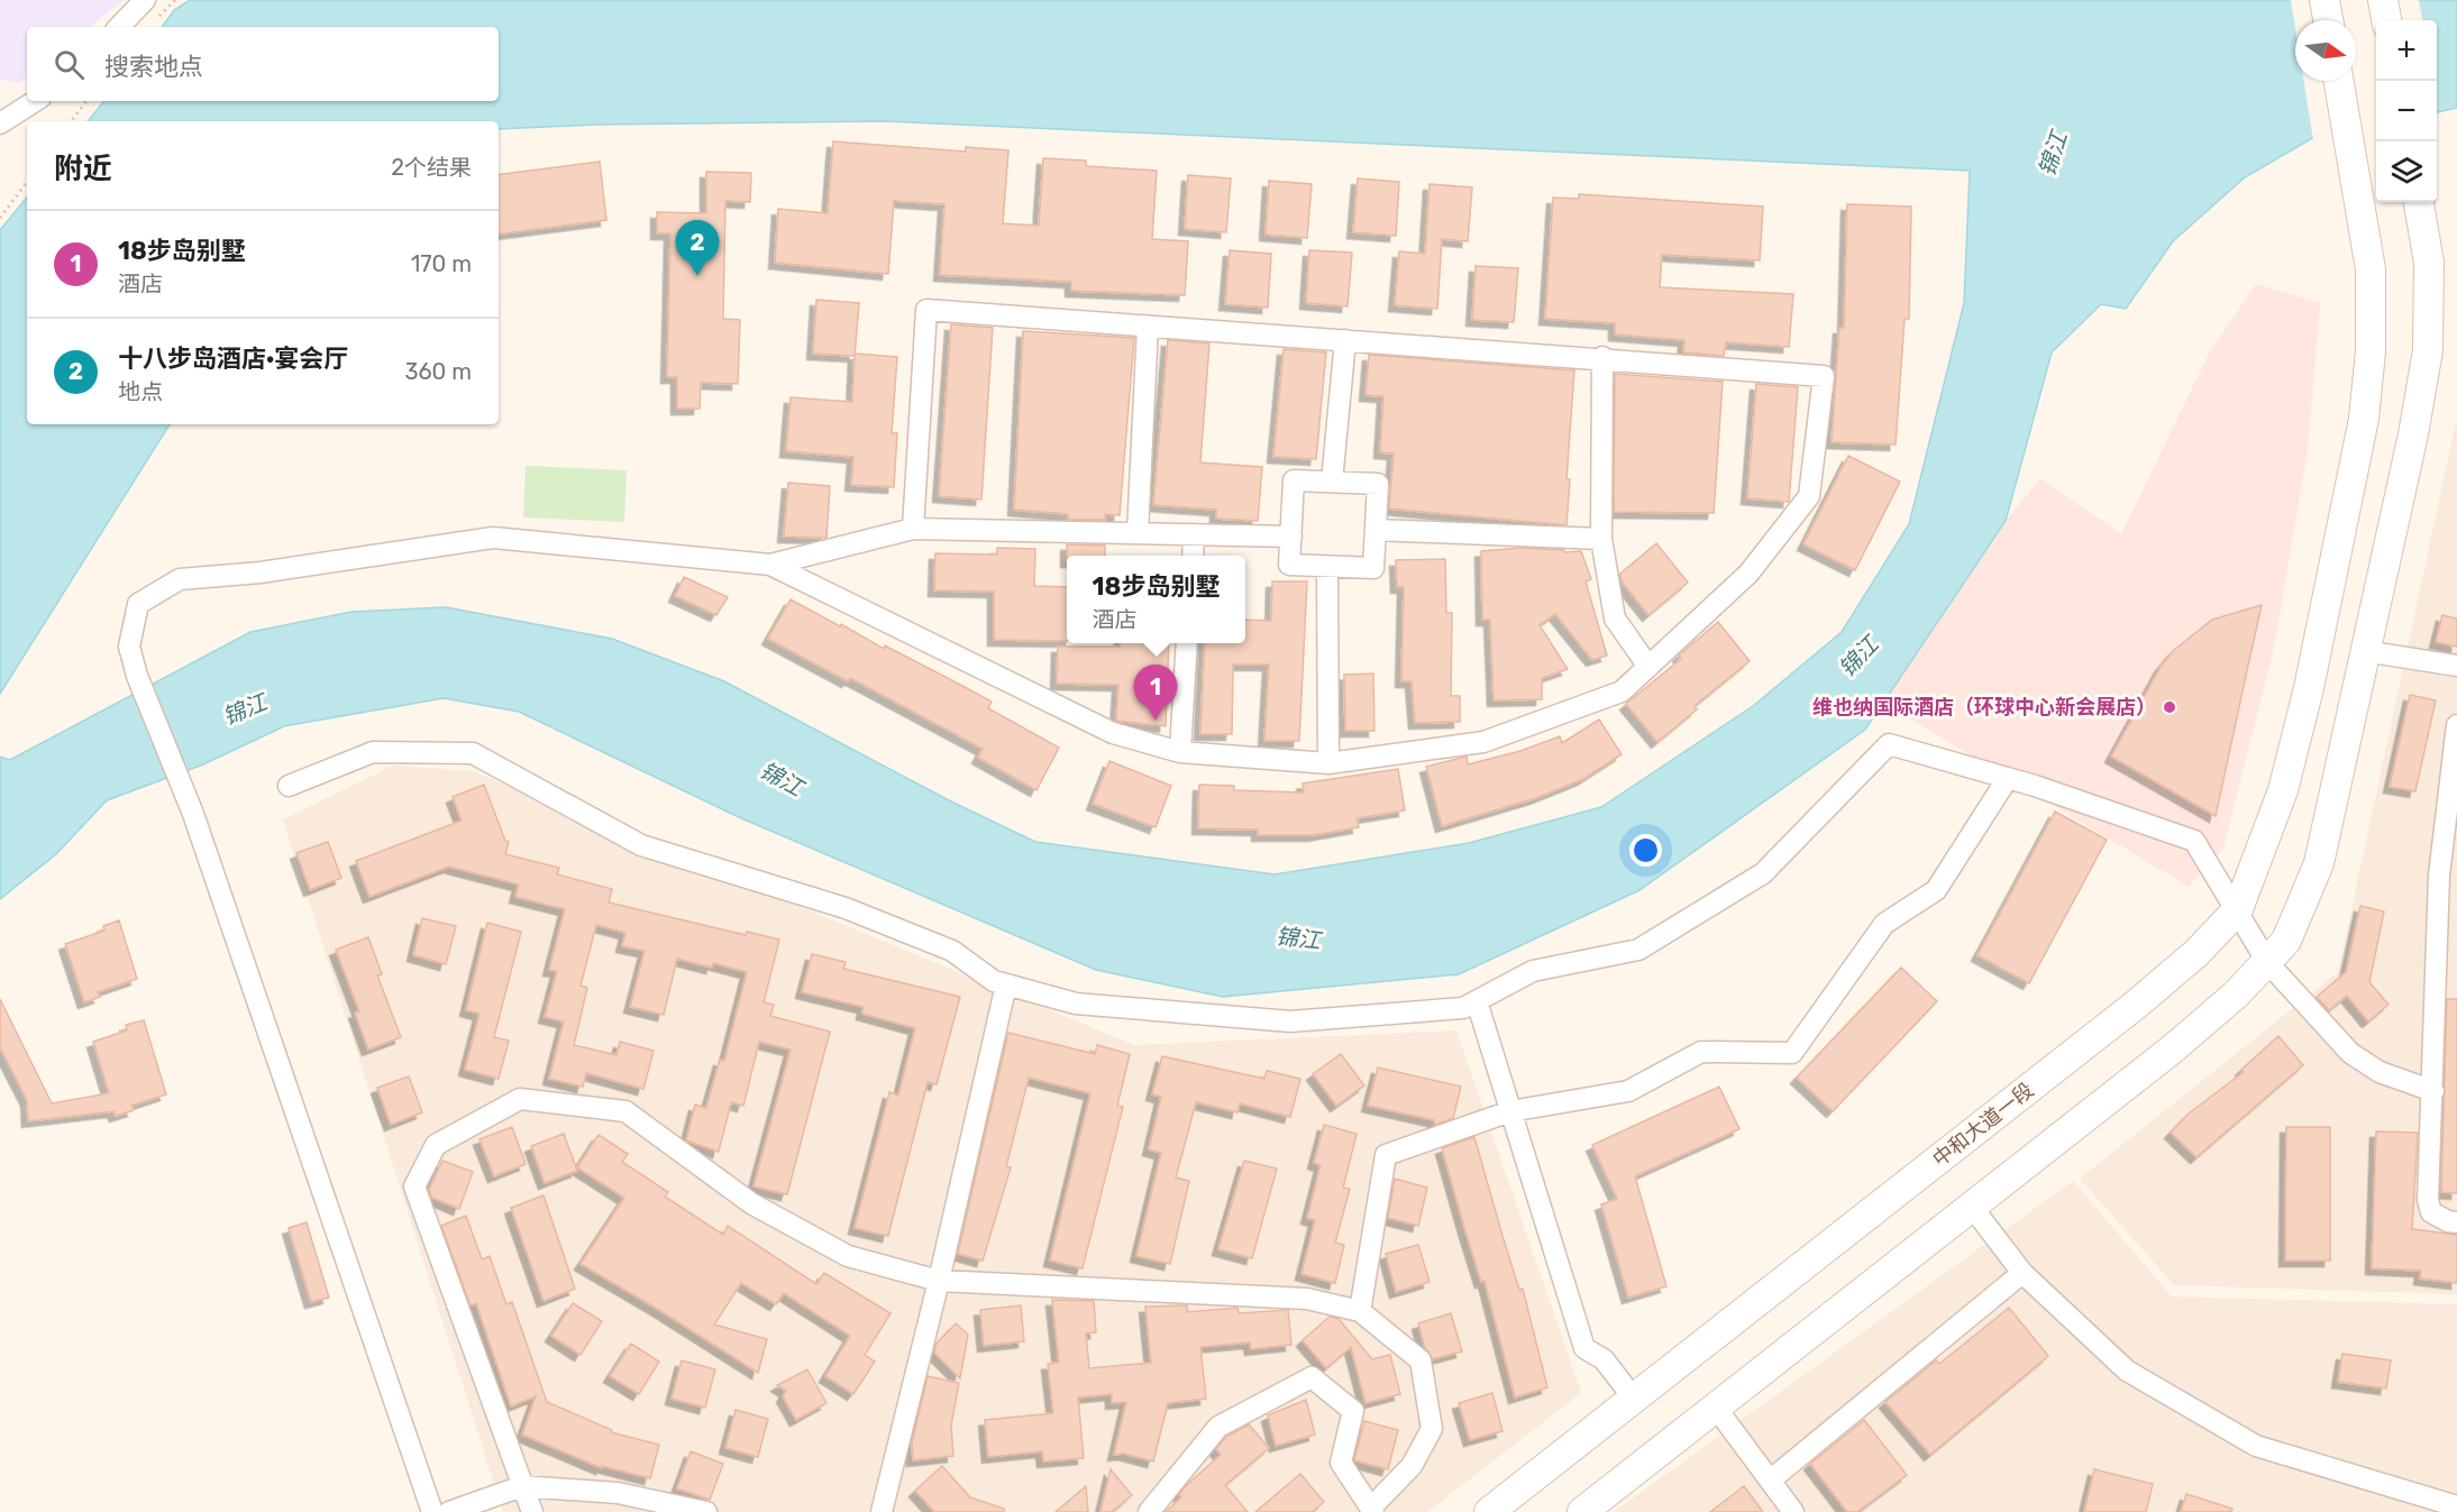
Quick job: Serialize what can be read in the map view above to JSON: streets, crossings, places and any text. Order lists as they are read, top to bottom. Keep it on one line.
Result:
{"streets":{"main road":["中和大道一段"]},"water":["锦江"],"places":["维也纳国际酒店（环球中心新会展店）"],"north":"right","page":{"map_buttons":["+","−"],"search":"搜索地点","heading":["附近","2个结果"],"list":[{"mark":"1","name":"18步岛别墅","note":"酒店","value":"170 m"},{"mark":"2","name":"十八步岛酒店·宴会厅","note":"地点","value":"360 m"}],"pins":["2","1"],"popup":["18步岛别墅","酒店"]}}
